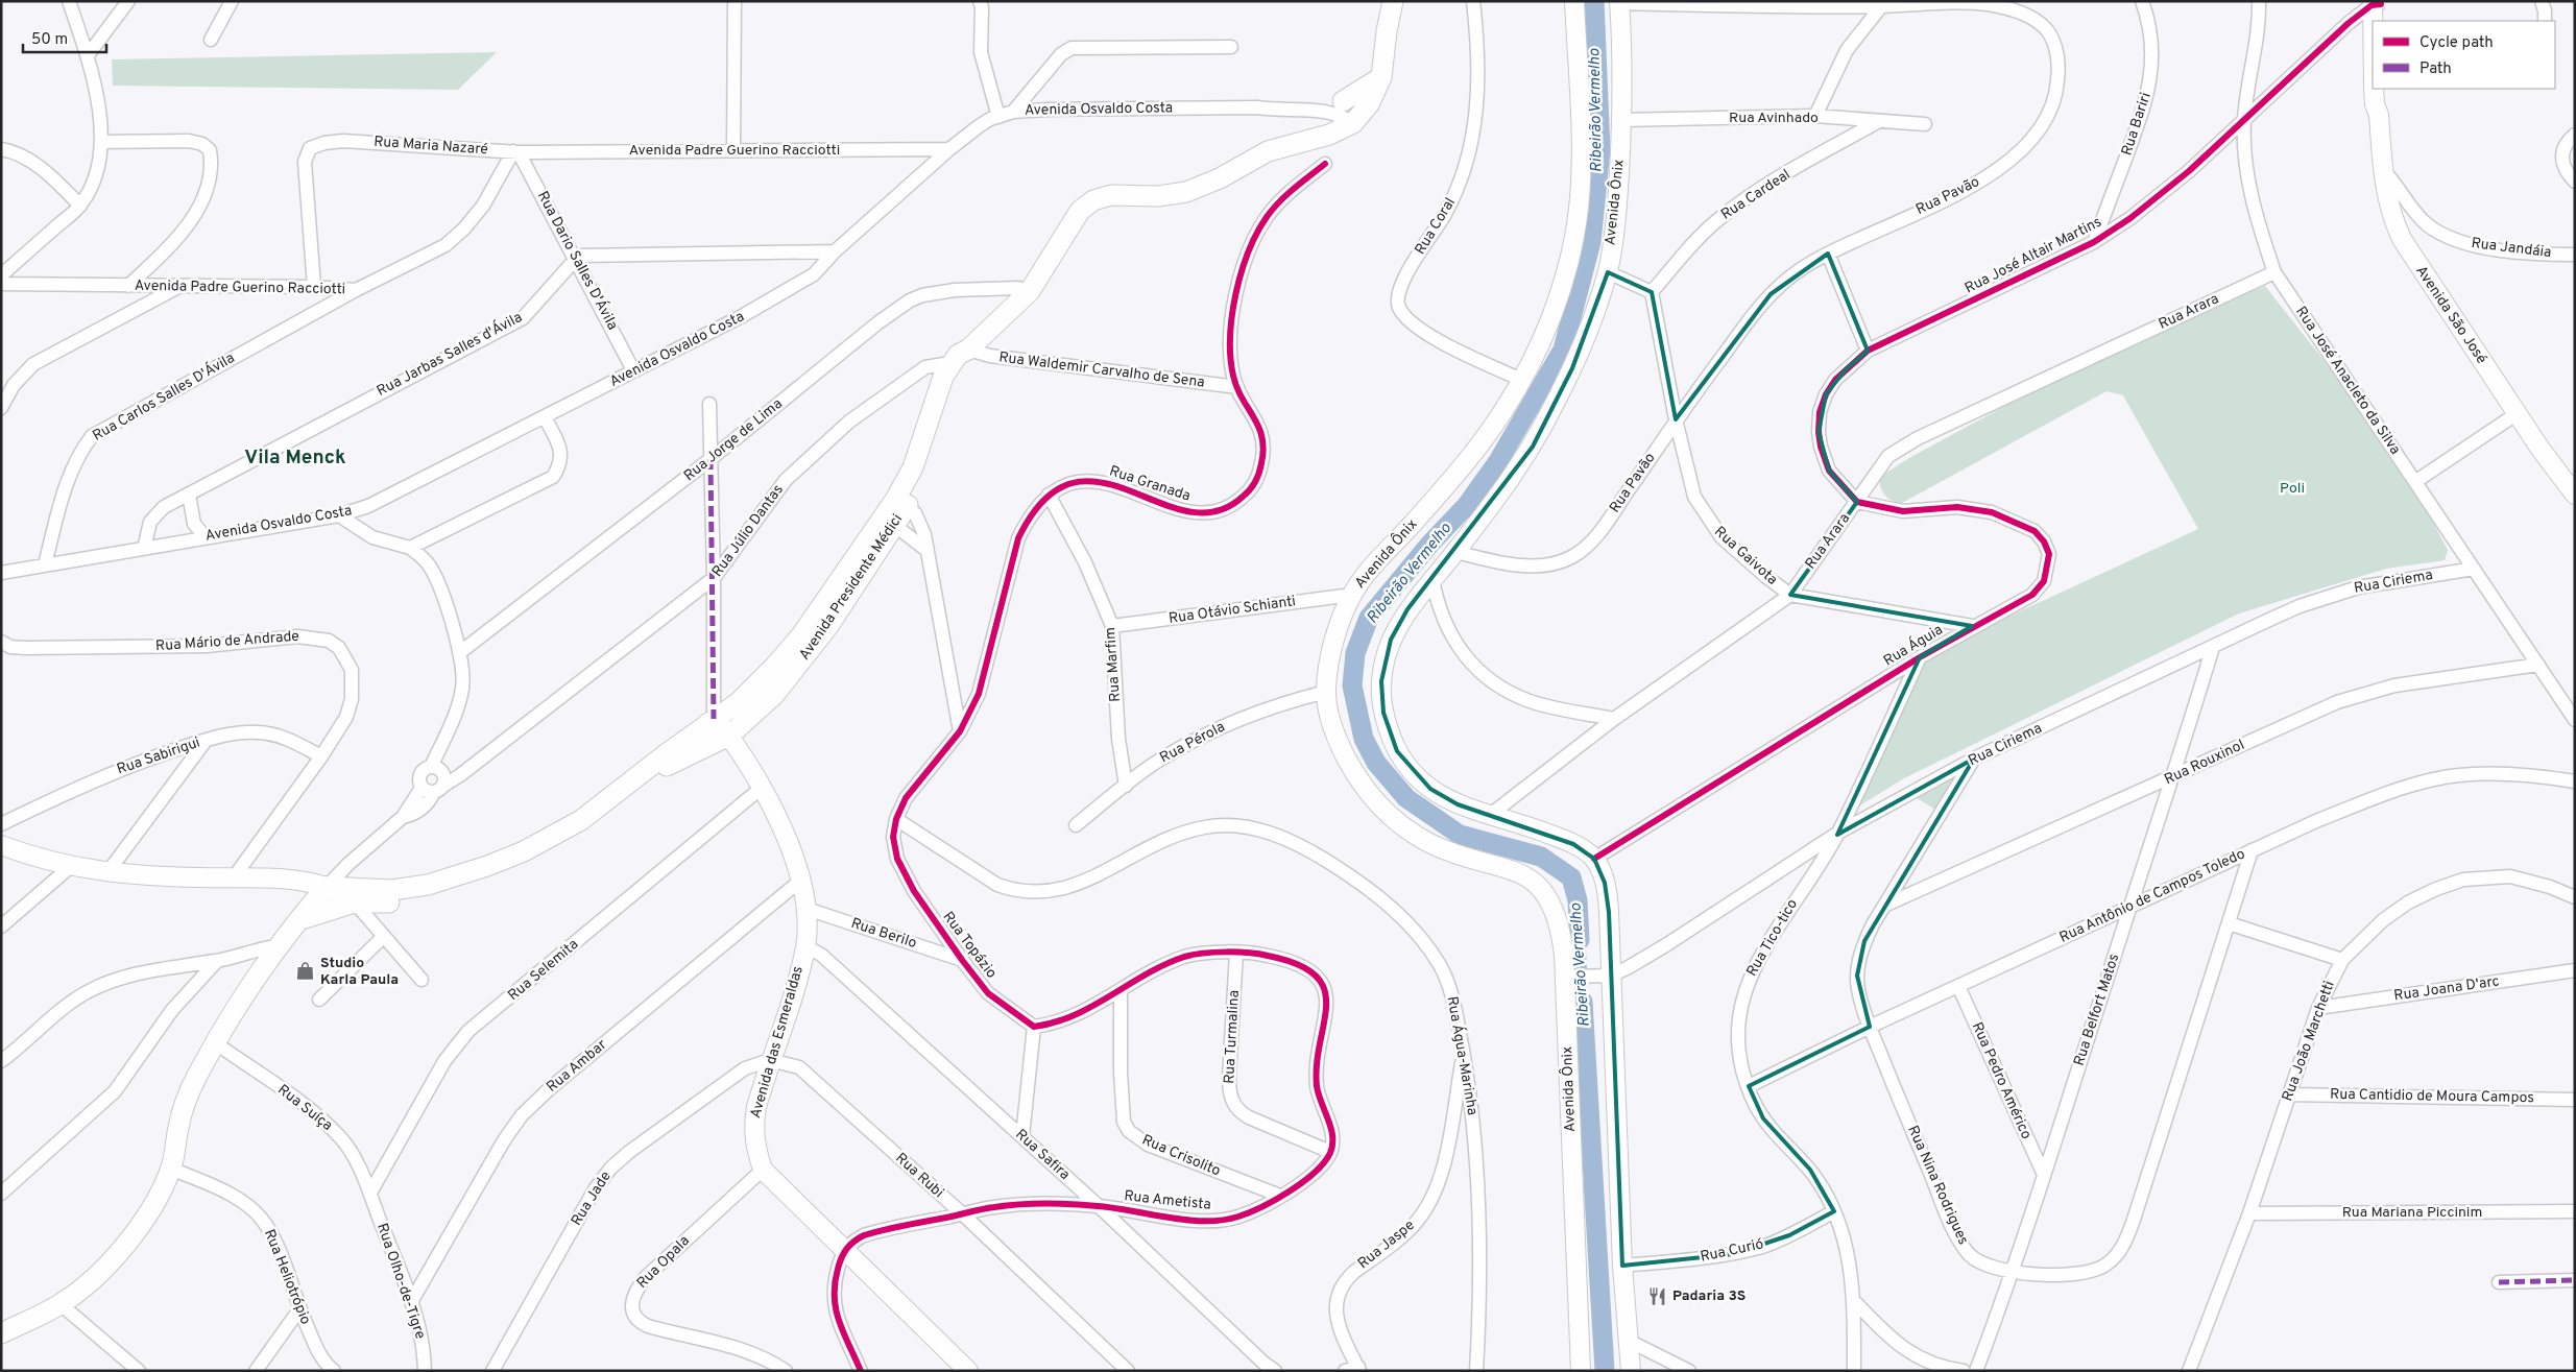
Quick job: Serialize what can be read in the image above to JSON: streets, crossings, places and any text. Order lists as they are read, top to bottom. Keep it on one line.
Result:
{"streets":{"main road":["Avenida Ônix","Avenida São José","Avenida Presidente Médici","Avenida das Esmeraldas"],"street":["Avenida Osvaldo Costa","Rua Avinhado","Rua Bariri","Rua Maria Nazaré","Avenida Padre Guerino Racciotti","Rua Cardeal","Rua Pavão","Rua Coral","Rua Jandáia","Rua José Altair Martins","Rua Dario Salles D'Ávila","Rua Arara","Rua Jarbas Salles d'Ávila","Rua Waldemir Carvalho de Sena","Rua José Anacleto da Silva","Rua Carlos Salles D'Ávila","Rua Jorge de Lima","Rua Granada","Rua Júlio Dantas","Rua Gaivota","Rua Ciriema","Rua Otávio Schianti","Rua Mário de Andrade","Rua Águia","Rua Marfim","Rua Pérola","Rua Sabirigui","Rua Rouxinol","Rua Antônio de Campos Toledo","Rua Berilo","Rua Tico-tico","Rua Topázio","Rua Selemita","Rua Joana D'arc","Rua Belfort Matos","Rua Turmalina","Rua João Marchetti","Rua Água-Marinha","Rua Ambar","Rua Pedro Américo","Rua Cantidio de Moura Campos","Rua Suíça","Rua Safira","Rua Crisolito","Rua Rubi","Rua Nina Rodrigues","Rua Jade","Rua Ametista","Rua Mariana Piccinim","Rua Jaspe","Rua Curió","Rua Opala","Rua Heliotrópio","Rua Olho-de-Tigre"]},"crossings":[["Avenida Osvaldo Costa","Avenida Padre Guerino Racciotti"],["Avenida Osvaldo Costa","Rua Dario Salles D'Ávila"],["Avenida Osvaldo Costa","Rua Jarbas Salles d'Ávila"],["Avenida Osvaldo Costa","Rua Carlos Salles D'Ávila"],["Avenida Osvaldo Costa","Avenida Presidente Médici"],["Rua Avinhado","Rua Cardeal"],["Rua Avinhado","Avenida Ônix"],["Rua Bariri","Rua José Altair Martins"],["Rua Maria Nazaré","Avenida Padre Guerino Racciotti"],["Rua Maria Nazaré","Rua Dario Salles D'Ávila"],["Avenida Padre Guerino Racciotti","Rua Dario Salles D'Ávila"],["Avenida Padre Guerino Racciotti","Rua Carlos Salles D'Ávila"],["Rua Cardeal","Rua Gaivota"],["Rua Pavão","Avenida Ônix"],["Rua Pavão","Rua Gaivota"],["Avenida Ônix","Rua Coral"],["Avenida Ônix","Rua Arara"],["Avenida Ônix","Rua Ciriema"],["Avenida Ônix","Rua Otávio Schianti"],["Avenida Ônix","Rua Águia"],["Avenida Ônix","Rua Pérola"],["Rua Jandáia","Avenida São José"],["Rua José Altair Martins","Rua Arara"],["Rua José Altair Martins","Rua José Anacleto da Silva"],["Rua José Altair Martins","Rua Águia"],["Rua Dario Salles D'Ávila","Rua Jarbas Salles d'Ávila"],["Rua Arara","Rua José Anacleto da Silva"],["Rua Arara","Rua Gaivota"],["Rua Arara","Rua Águia"],["Rua Waldemir Carvalho de Sena","Rua Granada"],["Rua Waldemir Carvalho de Sena","Avenida Presidente Médici"],["Rua José Anacleto da Silva","Rua Ciriema"],["Rua José Anacleto da Silva","Rua Rouxinol"],["Rua Jorge de Lima","Avenida Presidente Médici"],["Rua Granada","Rua Marfim"],["Rua Granada","Rua Topázio"],["Rua Júlio Dantas","Avenida Presidente Médici"],["Rua Gaivota","Rua Águia"],["Rua Ciriema","Rua Tico-tico"],["Rua Ciriema","Rua Belfort Matos"],["Rua Ciriema","Rua Nina Rodrigues"],["Avenida Presidente Médici","Avenida das Esmeraldas"],["Rua Otávio Schianti","Rua Marfim"],["Rua Mário de Andrade","Rua Sabirigui"],["Rua Águia","Rua Tico-tico"],["Rua Marfim","Rua Pérola"],["Rua Rouxinol","Rua Belfort Matos"],["Rua Rouxinol","Rua Nina Rodrigues"],["Rua Antônio de Campos Toledo","Rua Tico-tico"],["Rua Antônio de Campos Toledo","Rua Belfort Matos"],["Rua Antônio de Campos Toledo","Rua Pedro Américo"],["Rua Antônio de Campos Toledo","Rua Nina Rodrigues"],["Rua Berilo","Rua Topázio"],["Rua Berilo","Avenida das Esmeraldas"],["Rua Tico-tico","Rua Curió"],["Rua Topázio","Rua Água-Marinha"],["Rua Selemita","Avenida das Esmeraldas"],["Rua Selemita","Rua Suíça"],["Rua Selemita","Rua Olho-de-Tigre"],["Rua Joana D'arc","Rua João Marchetti"],["Rua Belfort Matos","Rua Pedro Américo"],["Rua Belfort Matos","Rua Nina Rodrigues"],["Rua Turmalina","Rua Ametista"],["Rua João Marchetti","Rua Cantidio de Moura Campos"],["Rua João Marchetti","Rua Mariana Piccinim"],["Avenida das Esmeraldas","Rua Ambar"],["Avenida das Esmeraldas","Rua Safira"],["Avenida das Esmeraldas","Rua Rubi"],["Avenida das Esmeraldas","Rua Jade"],["Avenida das Esmeraldas","Rua Ametista"],["Avenida das Esmeraldas","Rua Opala"],["Rua Água-Marinha","Rua Jaspe"],["Rua Ambar","Rua Olho-de-Tigre"],["Rua Suíça","Rua Olho-de-Tigre"],["Rua Safira","Rua Ametista"],["Rua Crisolito","Rua Ametista"],["Rua Rubi","Rua Jade"],["Rua Rubi","Rua Ametista"]],"districts":["Vila Menck"],"water":["Ribeirão Vermelho"],"parks":["Poli"],"places":{"shop":["Studio Karla Paula"],"restaurant":["Padaria 3S"]},"legend":["Cycle path","Path"],"scale_bar":"50 m"}
